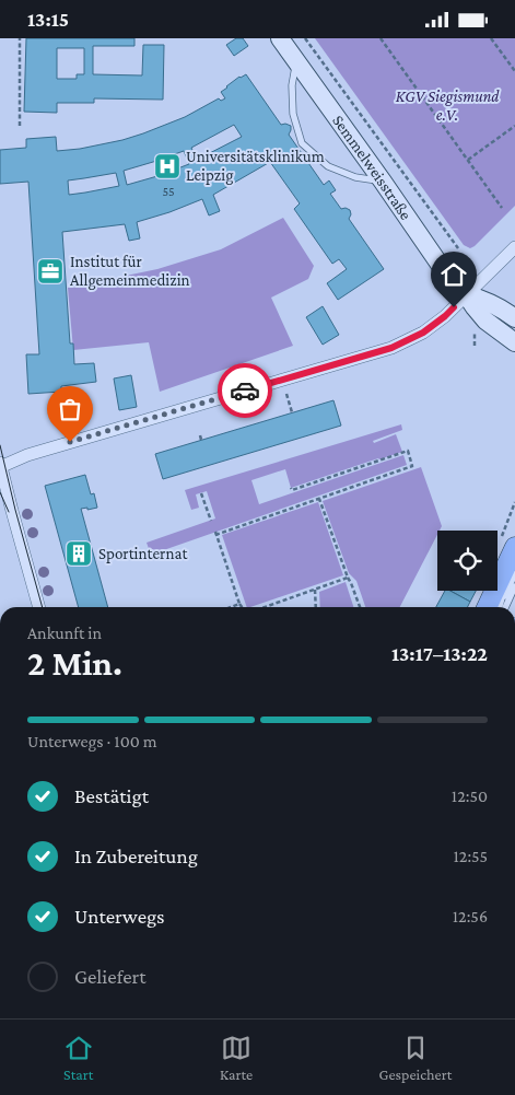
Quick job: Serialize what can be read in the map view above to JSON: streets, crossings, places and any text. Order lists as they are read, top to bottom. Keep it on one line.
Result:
{"streets":{"main road":["Semmelweisstraße"]},"parks":["KGV Siegismund e.V."],"places":{"hospital":["Universitätsklinikum Leipzig"],"office":["Institut für Allgemeinmedizin"],"building":["Sportinternat"]},"house_numbers":["55"],"page":{"status":"13:15","heading":["2 Min.","Ankunft in","13:17–13:22"],"bar":"Unterwegs · 100 m","list":[["Bestätigt","12:50"],["In Zubereitung","12:55"],["Unterwegs","12:56"],"Geliefert"],"tabs":["Start","Karte","Gespeichert"]}}
